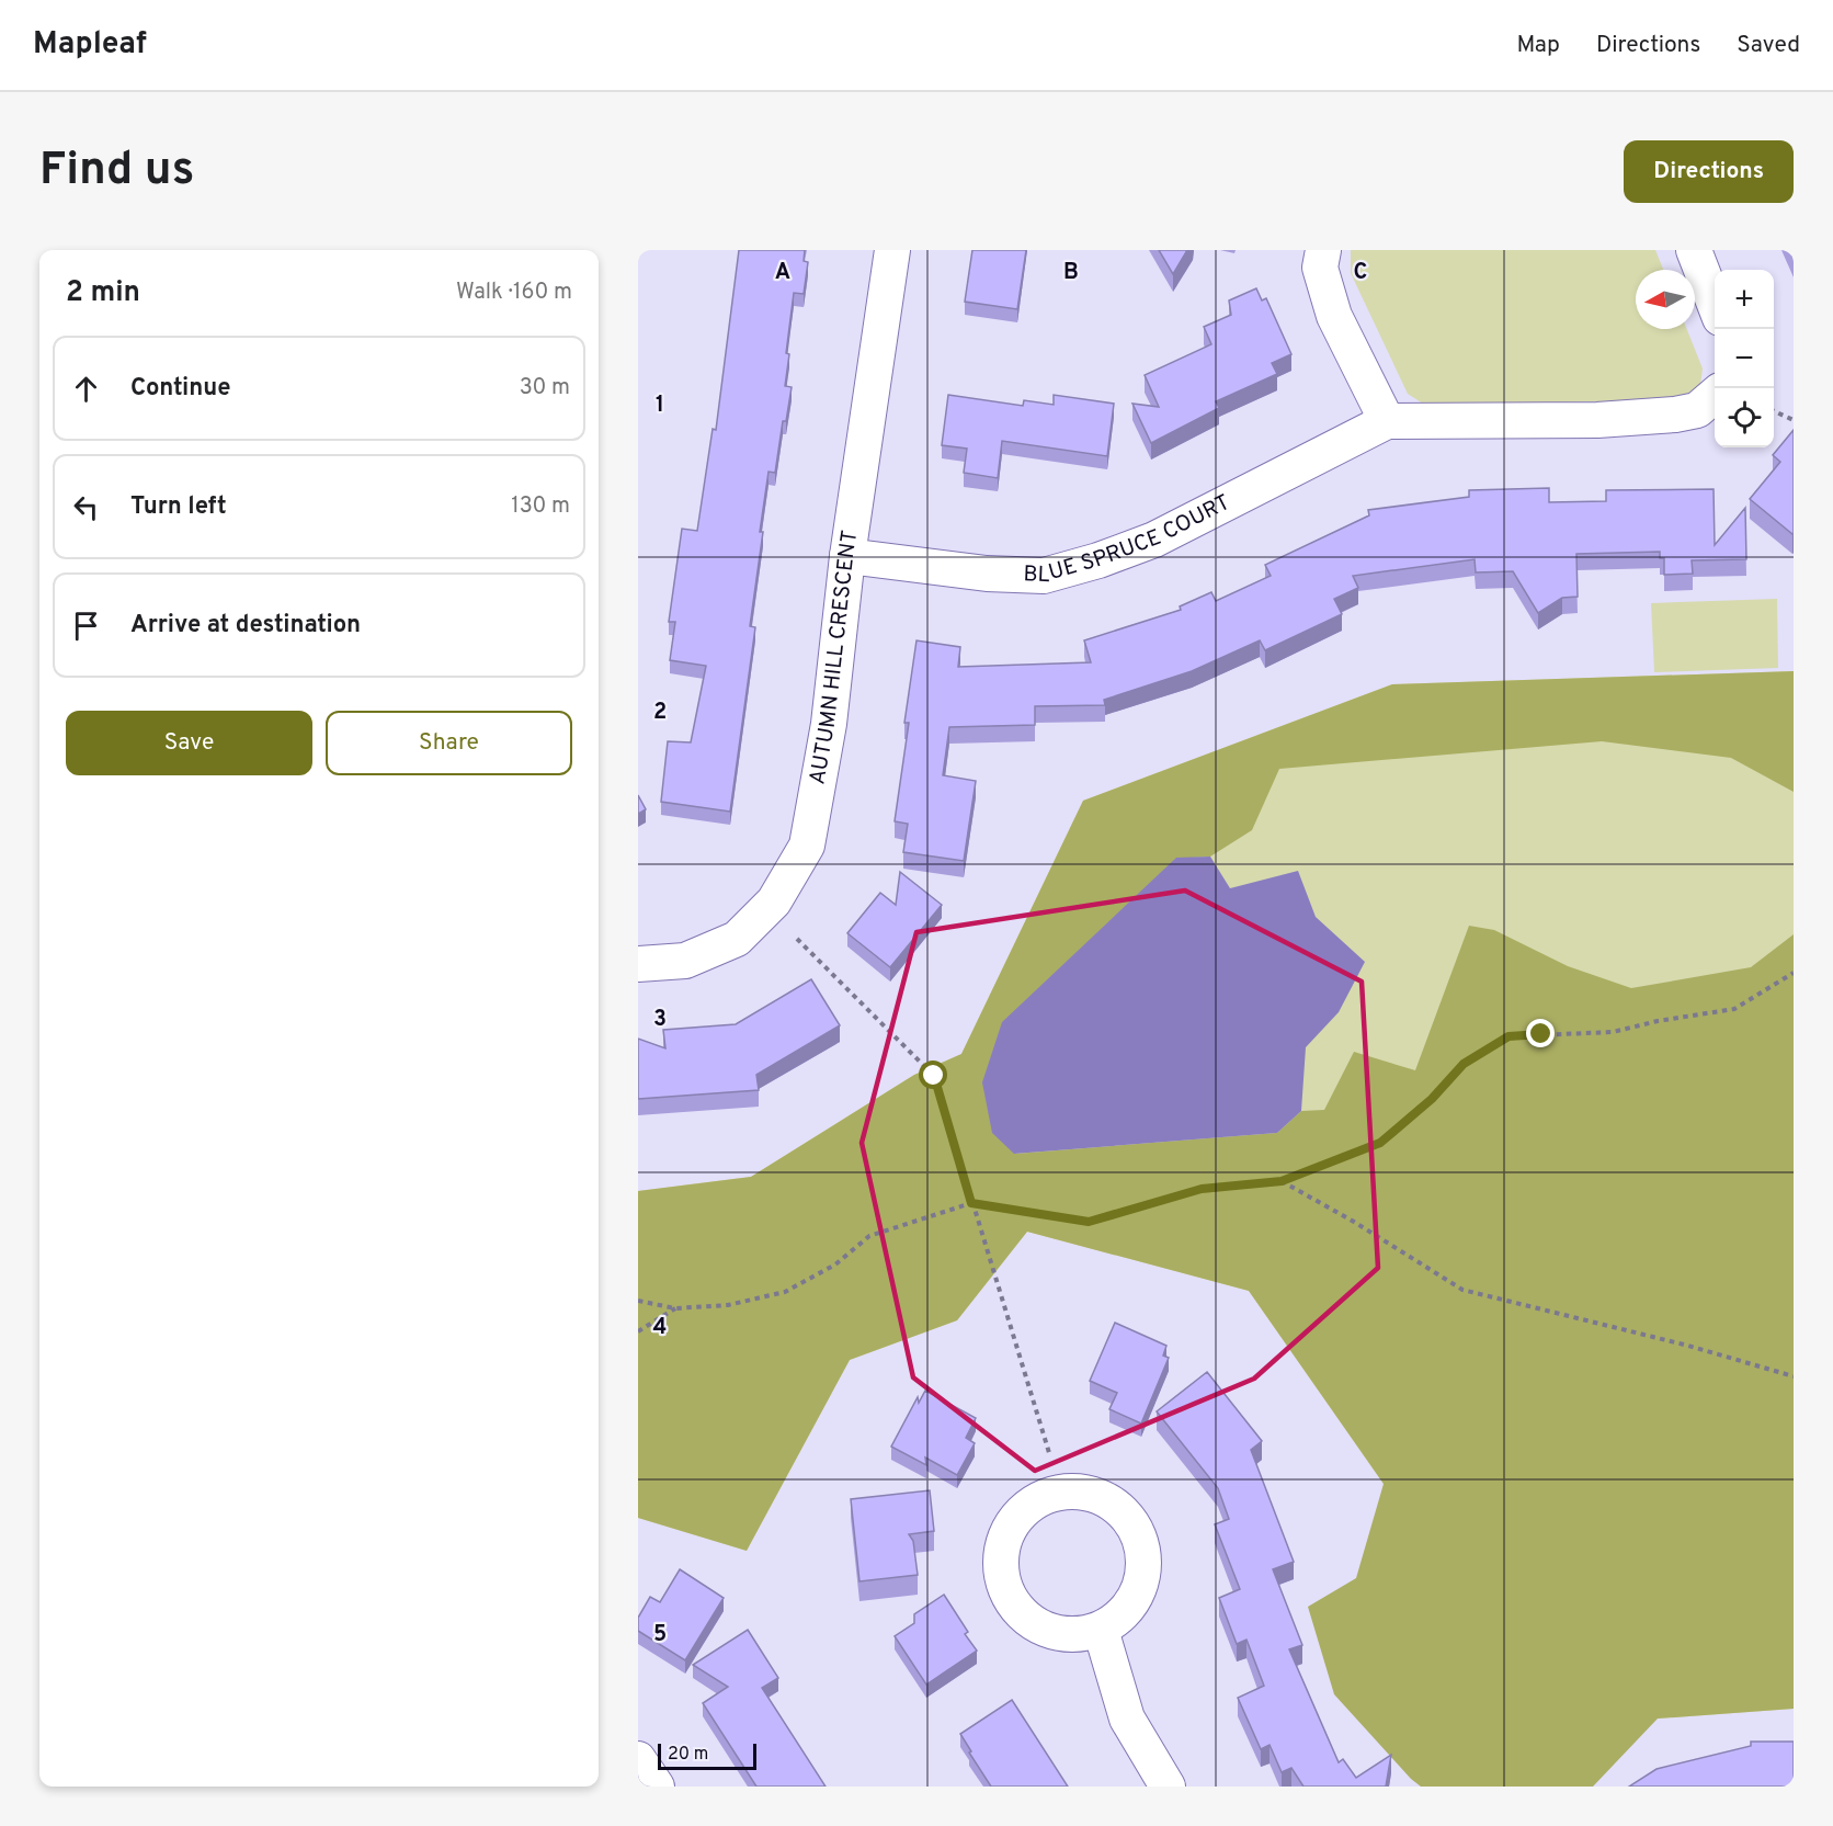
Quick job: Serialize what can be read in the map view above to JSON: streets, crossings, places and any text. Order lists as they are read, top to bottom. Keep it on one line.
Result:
{"streets":{"street":["BLUE SPRUCE COURT","AUTUMN HILL CRESCENT"]},"crossings":[["BLUE SPRUCE COURT","AUTUMN HILL CRESCENT"]],"scale_bar":"20 m","north":"left","page":{"header":"Mapleaf","nav":["Map","Directions","Saved"],"buttons":["Directions",["Save","Share"]],"title":"Find us","heading":["2 min","Walk · 160 m"],"map_buttons":["+","−"],"list":[["Continue","30 m"],["Turn left","130 m"],"Arrive at destination"],"scale":"20 m"},"grid":{"columns":["A","B","C"],"rows":["1","2","3","4","5"]}}
